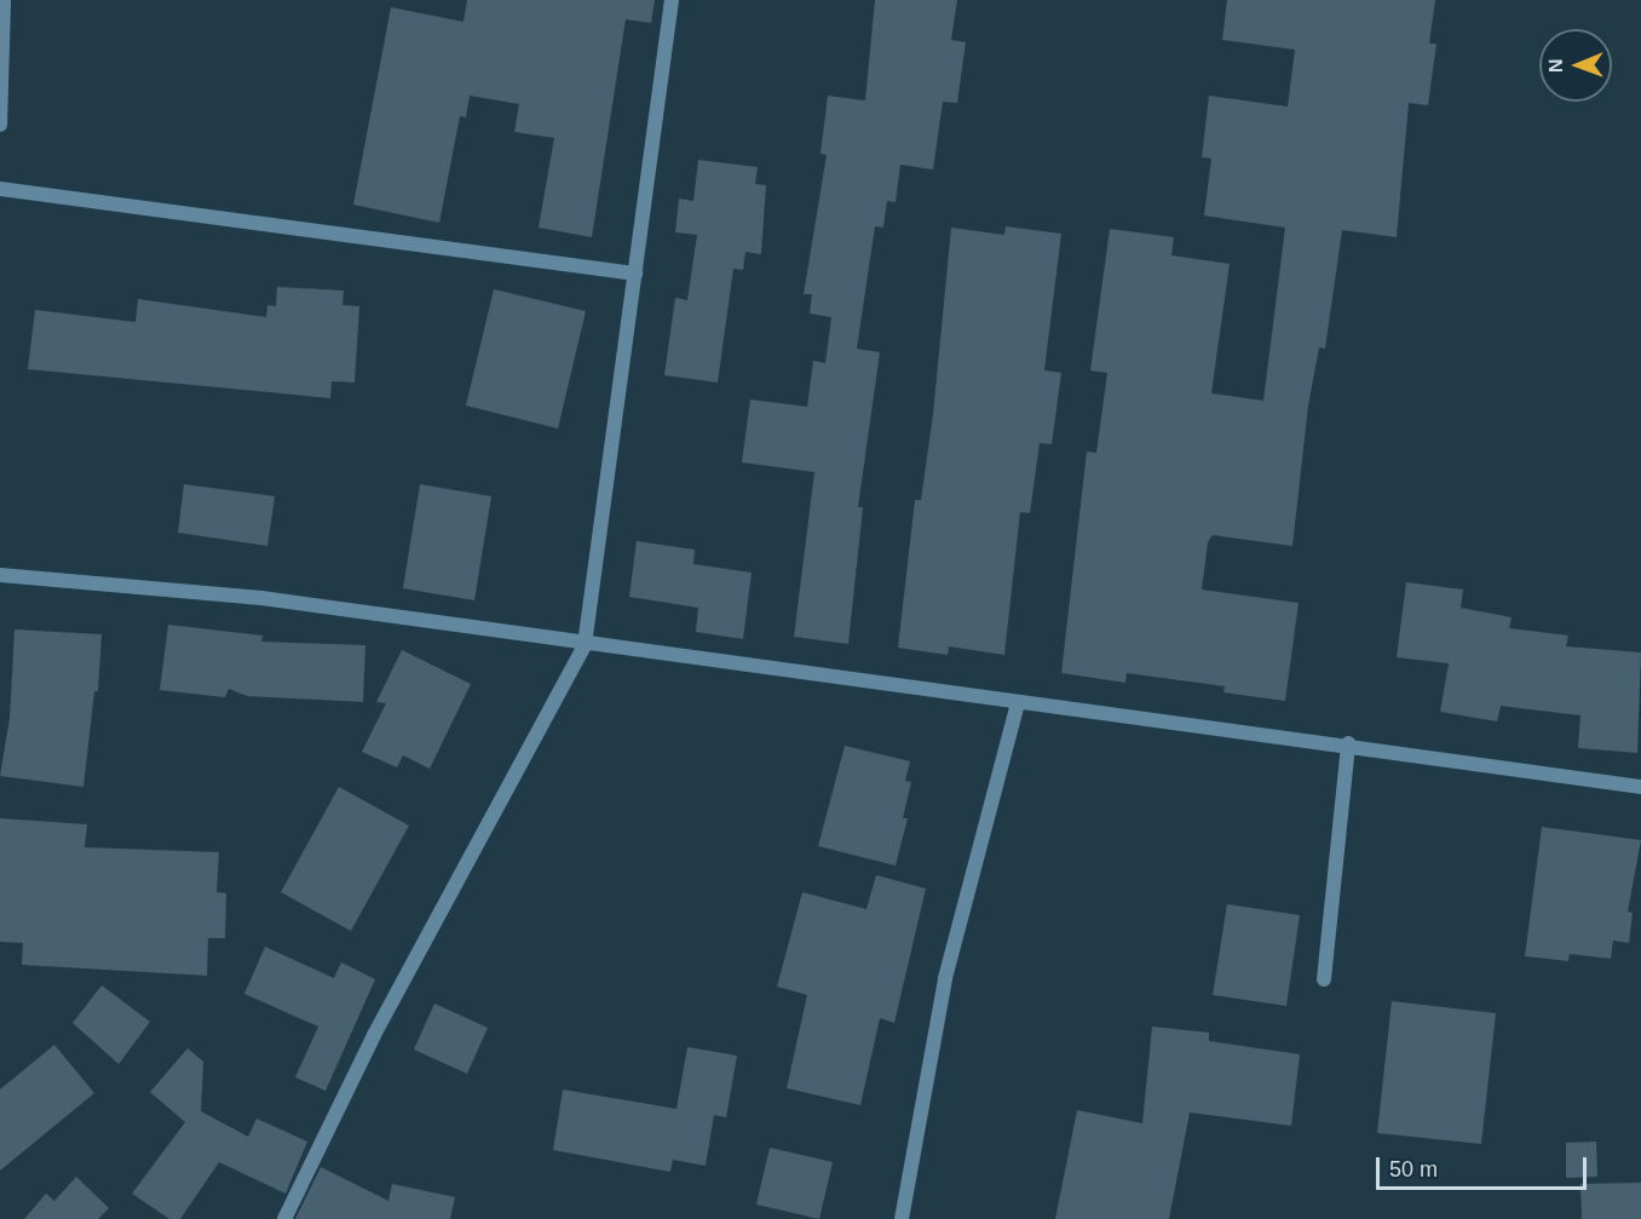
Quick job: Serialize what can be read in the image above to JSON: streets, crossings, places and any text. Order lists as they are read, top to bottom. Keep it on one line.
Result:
{"scale_bar":"50 m","north":"left"}
